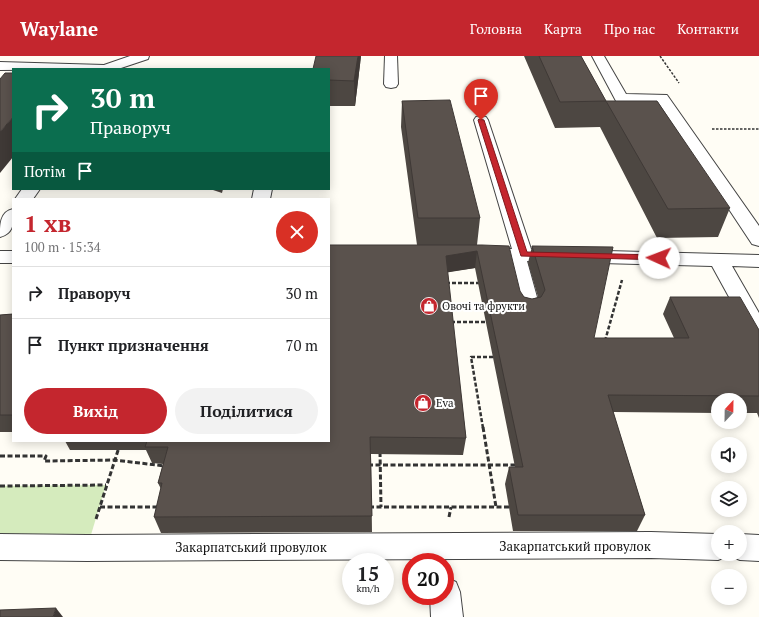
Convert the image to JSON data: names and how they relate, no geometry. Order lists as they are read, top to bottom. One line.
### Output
{"streets":{"street":["Закарпатський провулок"]},"places":{"shop":["Овочі та фрукти","Eva"]},"north":"top","page":{"header":"Waylane","nav":["Головна","Карта","Про нас","Контакти"],"turn":["30 m","Праворуч"],"then":"Потім","heading":["1 хв","100 m · 15:34"],"list":[{"name":"Праворуч","value":"30 m"},{"name":"Пункт призначення","value":"70 m"}],"buttons":["Вихід","Поділитися"],"map_buttons":["+","−"],"speed":"15 km/h","limit":"20"}}
